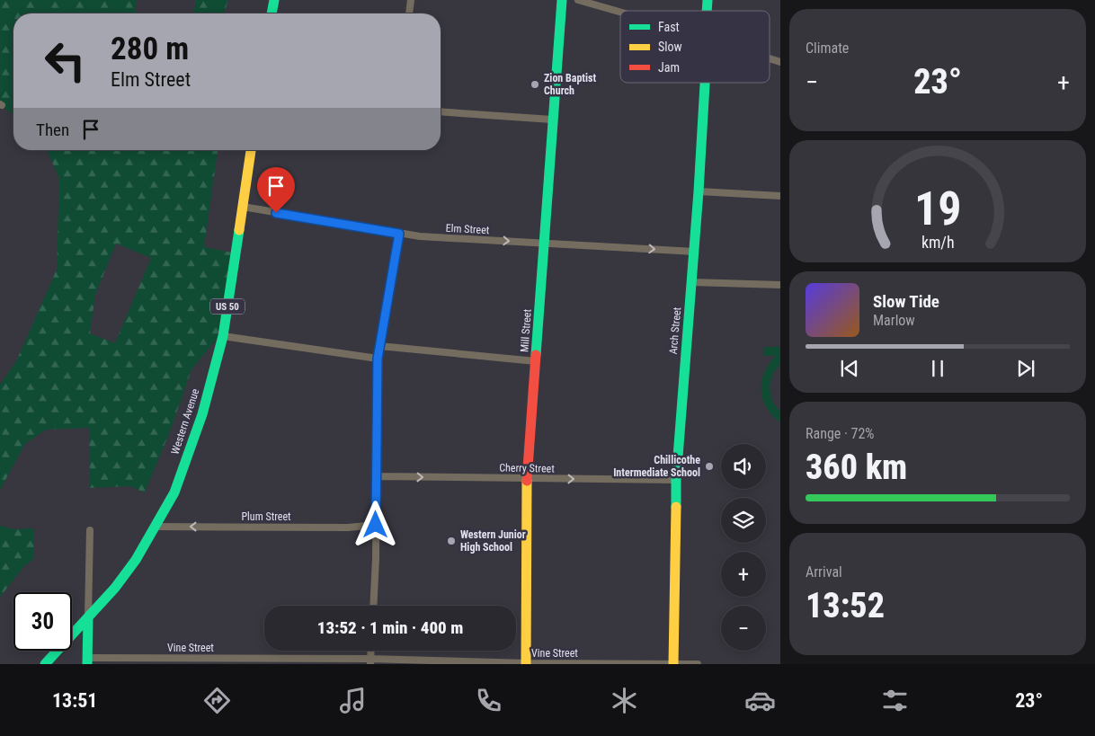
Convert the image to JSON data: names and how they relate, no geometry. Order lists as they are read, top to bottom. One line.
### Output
{"streets":{"street":["Elm Street","US 50","Mill Street","Arch Street","Western Avenue","Cherry Street","Plum Street","Vine Street"]},"crossings":[["Elm Street","Mill Street"],["Elm Street","Arch Street"],["Elm Street","Western Avenue"],["Mill Street","Cherry Street"],["Mill Street","Vine Street"],["Arch Street","Cherry Street"],["Arch Street","Vine Street"],["Western Avenue","Plum Street"]],"one_way":["Elm Street","Cherry Street","Plum Street"],"places":["Zion Baptist Church","Chillicothe Intermediate School","Western Junior High School"],"legend":["Fast","Slow","Jam"],"page":{"tile":["Climate",["Range · 72%","360 km"],["Arrival","13:52"]],"turn":["280 m","Elm Street"],"heat":["−","23°","+"],"then":"Then","song":["Slow Tide","Marlow"],"map_buttons":["+","−"],"limit":"30","trip":"13:52 · 1 min · 400 m","tabs":["13:51","23°"],"gauge":["19","km/h"]}}
